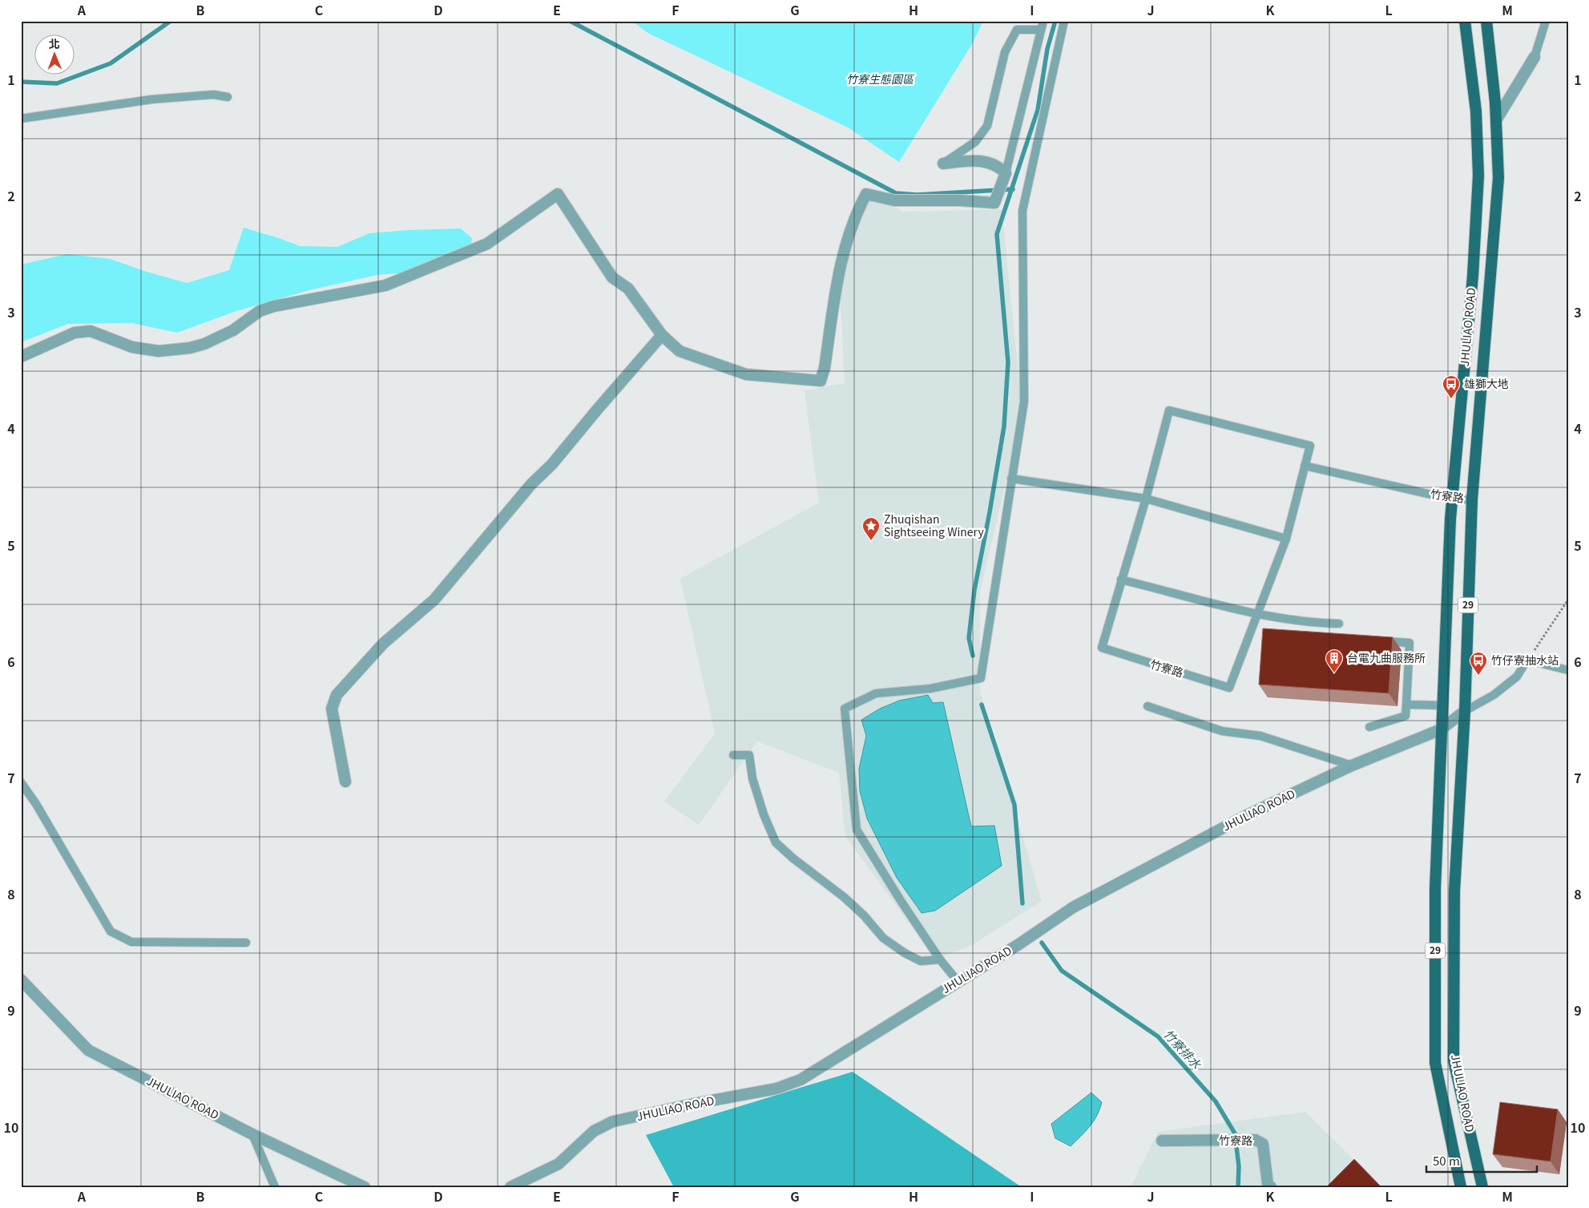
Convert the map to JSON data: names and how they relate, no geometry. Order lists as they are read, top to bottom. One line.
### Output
{"streets":{"main road":["JHULIAO ROAD","29"],"street":["竹寮路"]},"crossings":[["JHULIAO ROAD","竹寮路"]],"water":["竹寮排水"],"parks":["竹寮生態園區"],"places":{"bus stop":["雄獅大地","竹仔寮抽水站"],"place":["Zhuqishan Sightseeing Winery"],"building":["台電九曲服務所"]},"scale_bar":"50 m","north":"top","grid":{"columns":["A","B","C","D","E","F","G","H","I","J","K","L","M"],"rows":["1","2","3","4","5","6","7","8","9","10"]}}
